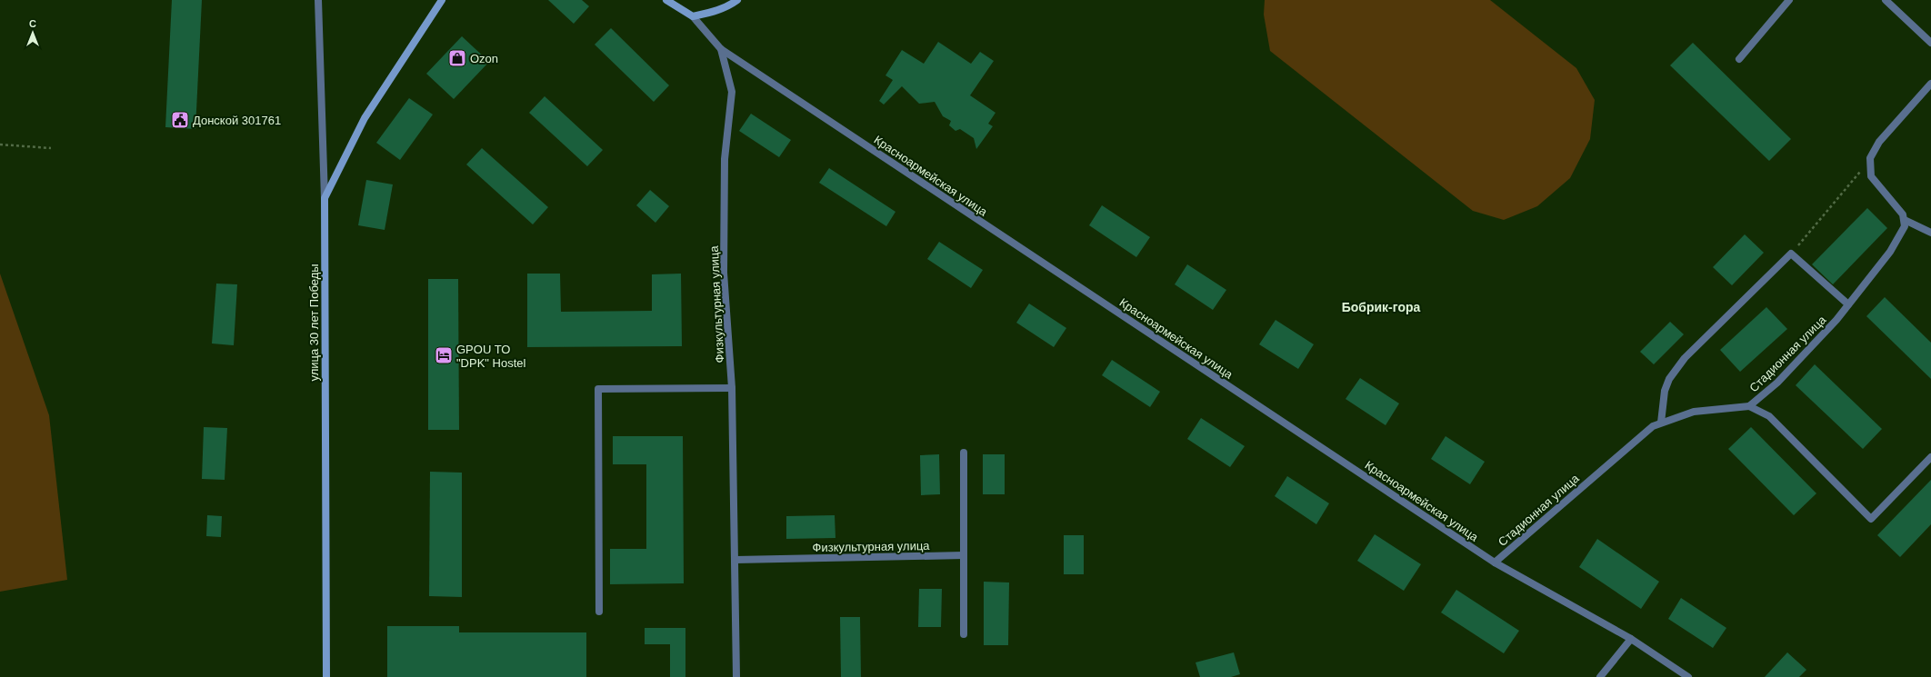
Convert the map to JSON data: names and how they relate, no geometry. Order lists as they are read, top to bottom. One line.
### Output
{"streets":{"main road":["Красноармейская улица","улица 30 лет Победы"],"street":["Физкультурная улица","Стадионная улица"]},"crossings":[["Красноармейская улица","Физкультурная улица"],["Красноармейская улица","Стадионная улица"]],"districts":["Бобрик-гора"],"places":{"shop":["Ozon"],"public building":["Донской 301761"],"hotel":["GPOU TO \"DPK\" Hostel"]},"north":"top"}
